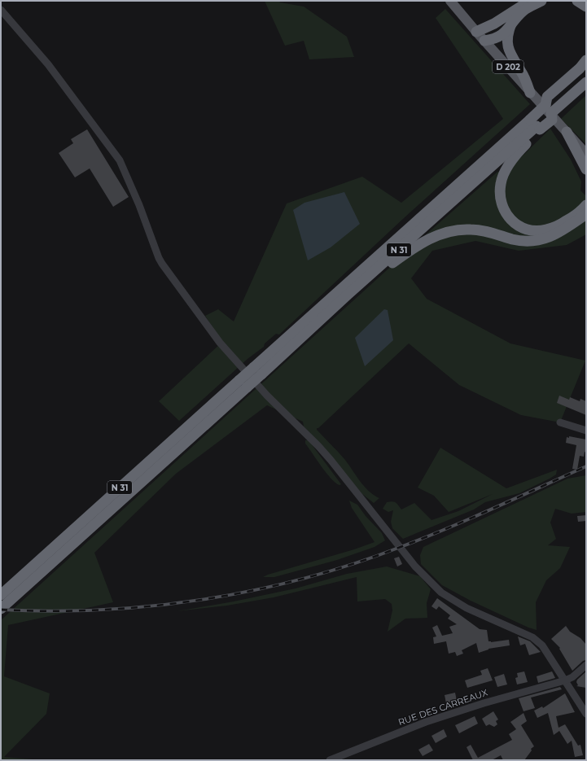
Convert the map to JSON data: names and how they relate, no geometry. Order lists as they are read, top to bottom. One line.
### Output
{"streets":{"highway":["N 31"],"main road":["D 202"],"street":["RUE DES CARREAUX"]}}
